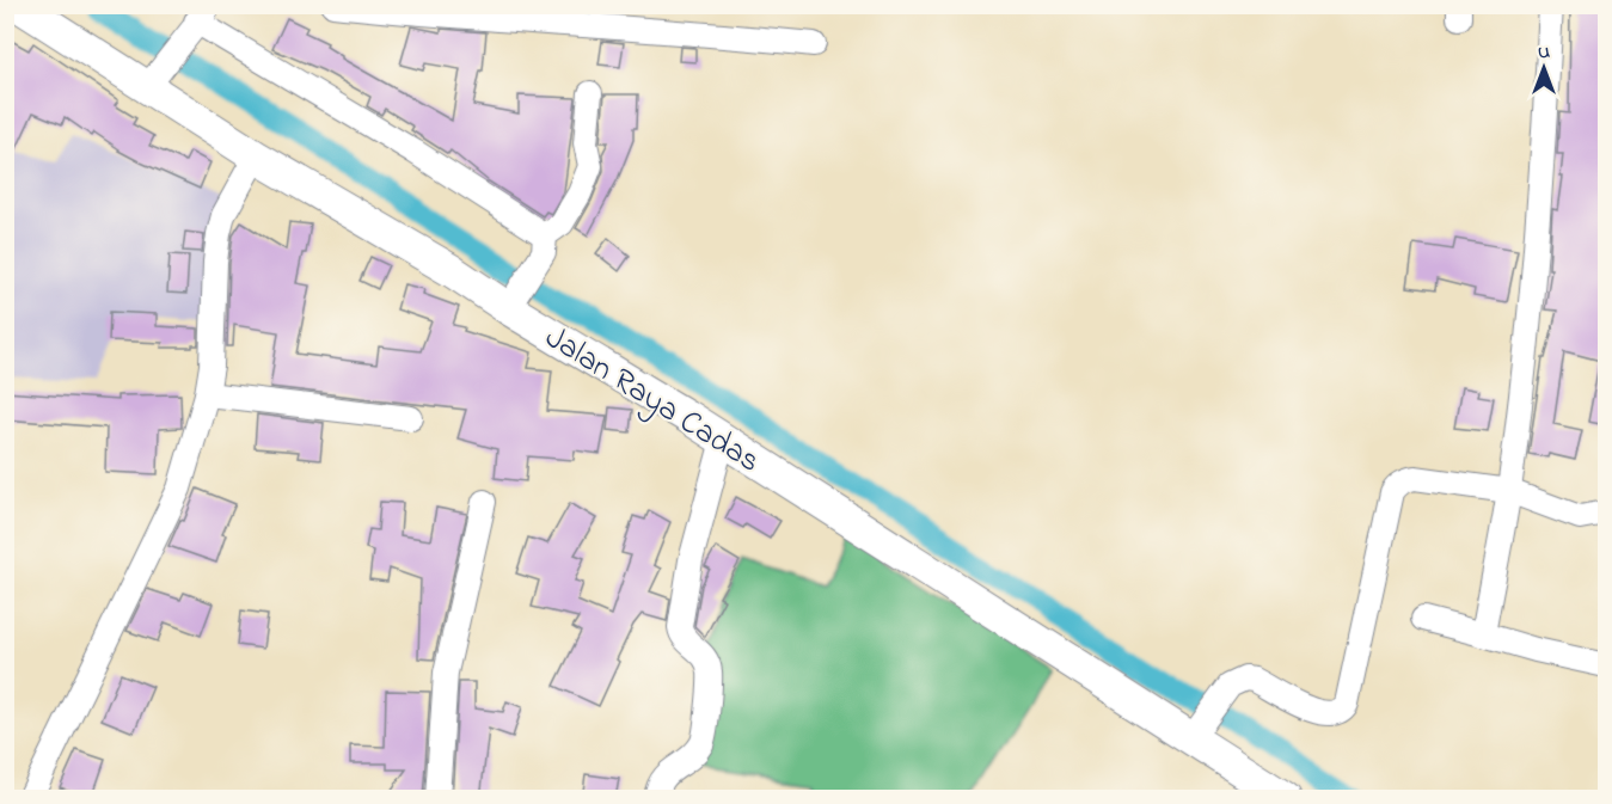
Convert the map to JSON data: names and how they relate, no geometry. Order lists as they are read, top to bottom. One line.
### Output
{"streets":{"street":["Jalan Raya Cadas"]},"north":"top"}
